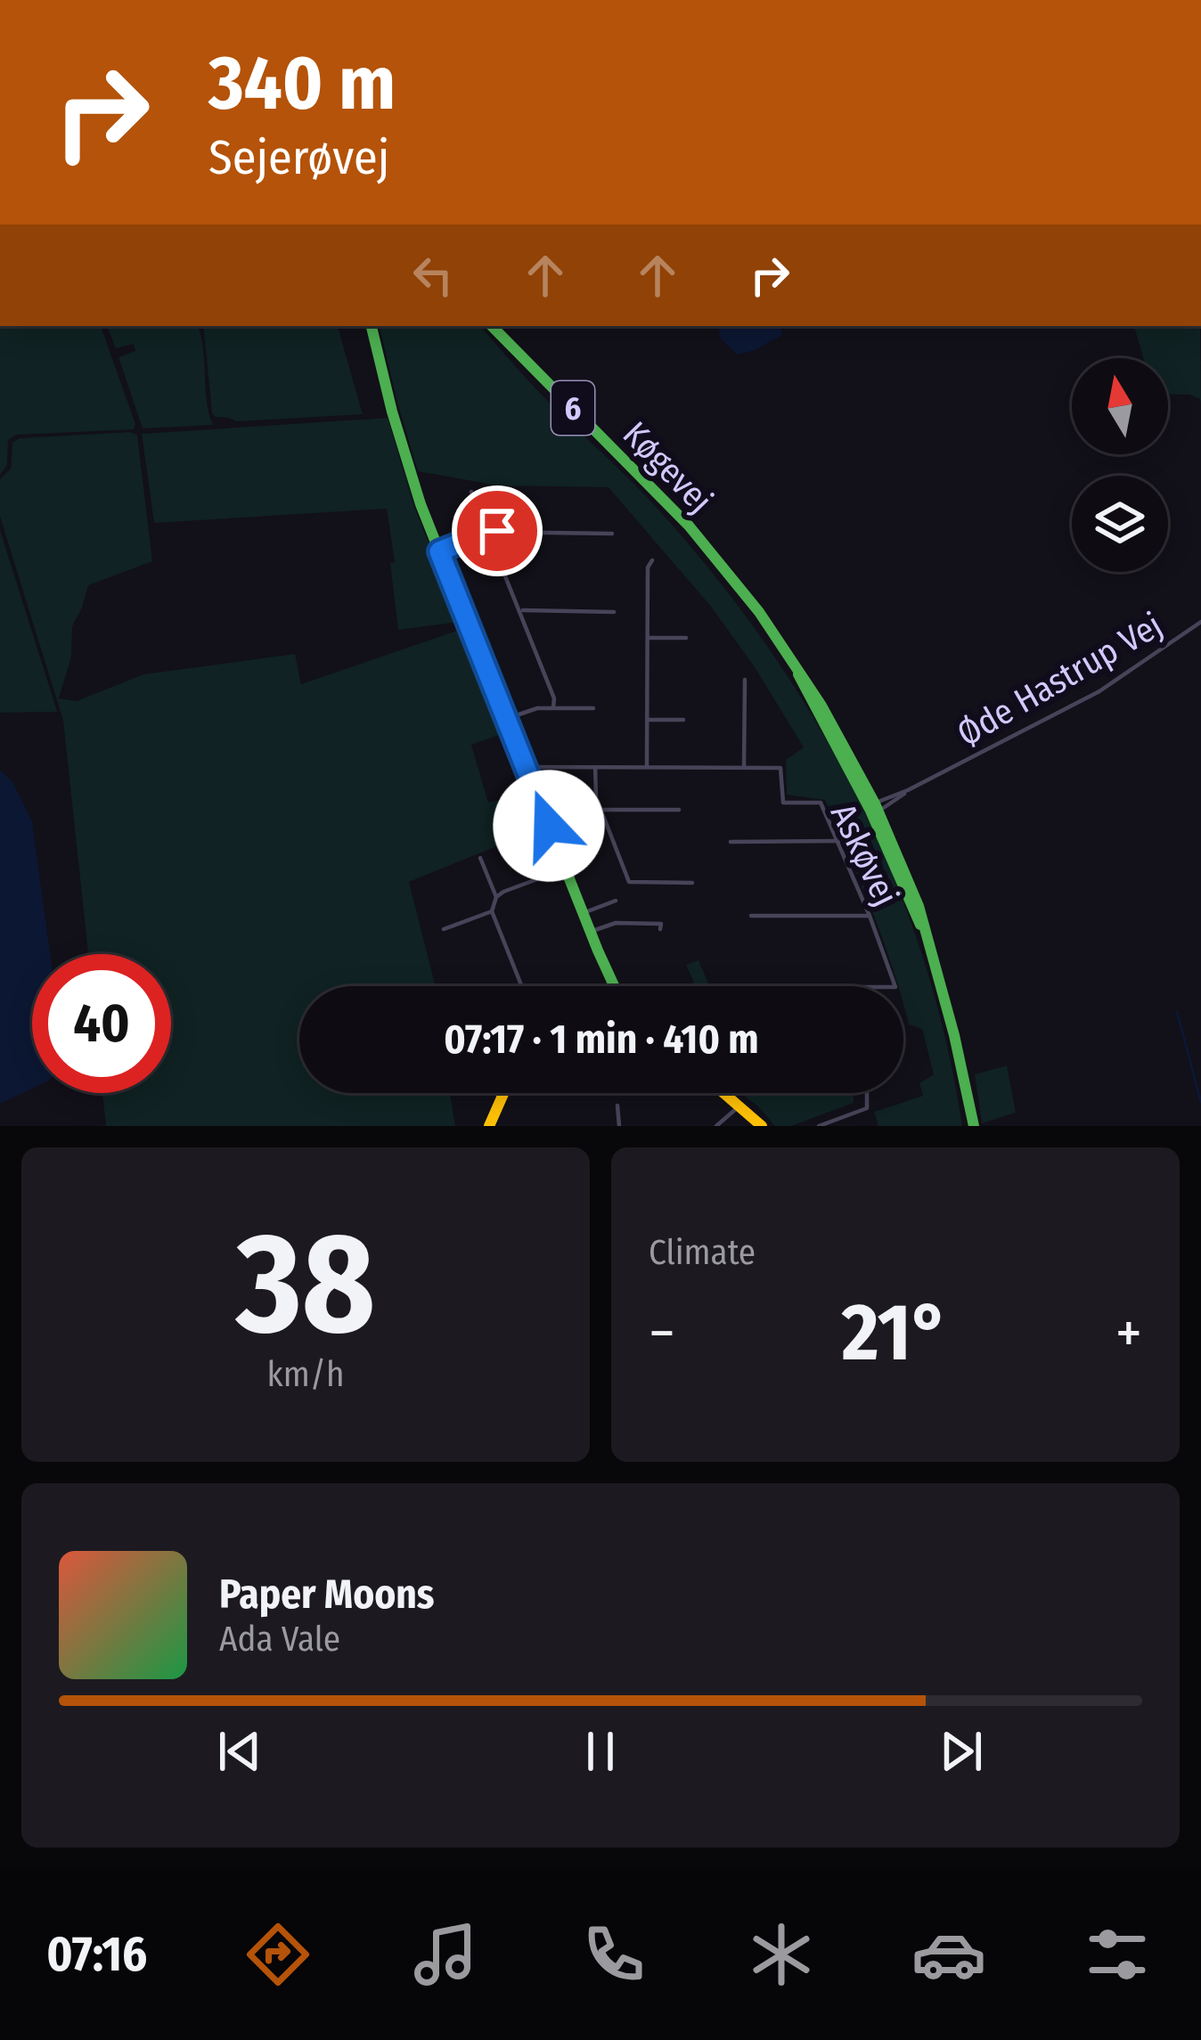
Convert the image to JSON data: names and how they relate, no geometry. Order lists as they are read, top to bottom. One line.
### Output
{"streets":{"main road":["6","Køgevej"],"street":["Øde Hastrup Vej","Askøvej"]},"crossings":[["Køgevej","Øde Hastrup Vej"]],"north":"top","page":{"turn":["340 m","Sejerøvej"],"limit":"40","trip":"07:17 · 1 min · 410 m","tile":[["38","km/h"],"Climate"],"heat":["−","21°","+"],"song":["Paper Moons","Ada Vale"],"tabs":"07:16"}}
